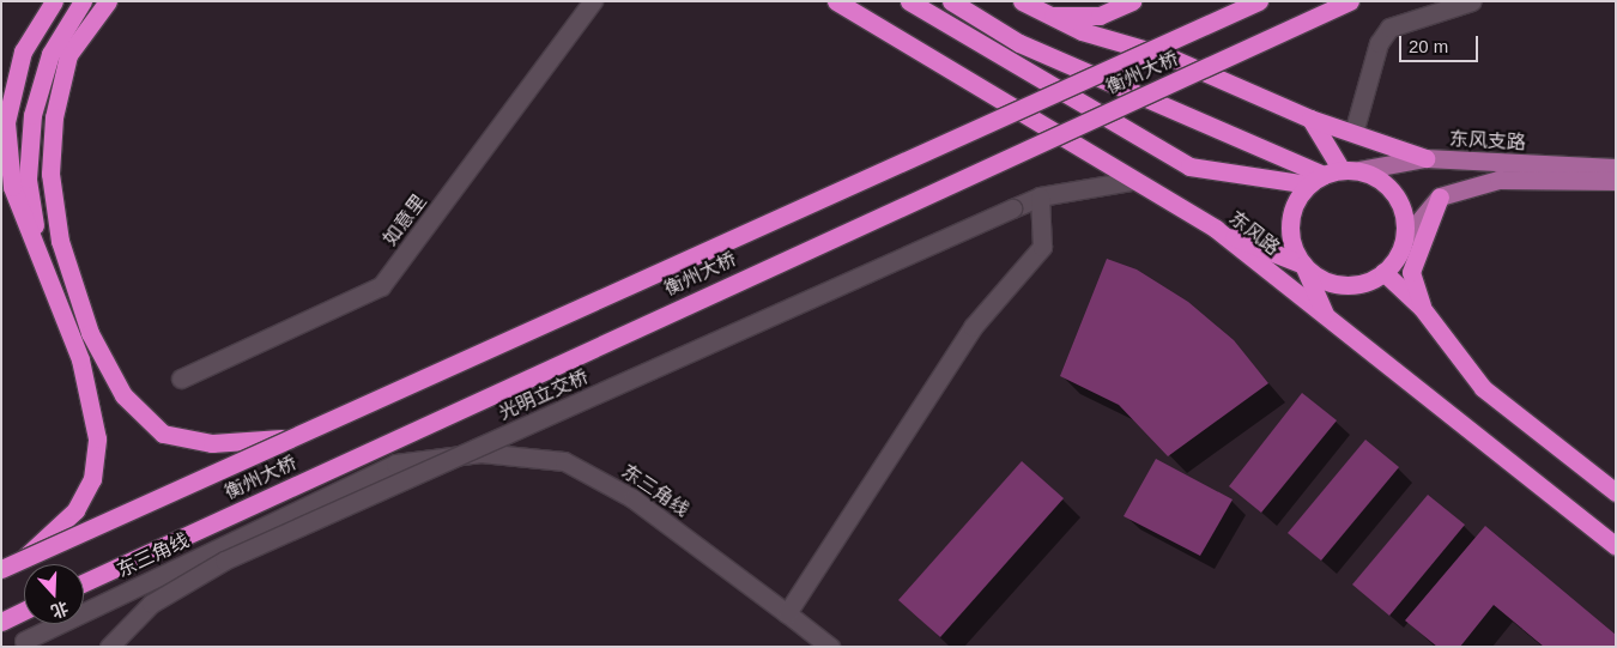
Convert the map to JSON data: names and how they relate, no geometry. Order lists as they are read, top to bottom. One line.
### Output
{"streets":{"highway":["衡州大桥","东风路"],"main road":["东风支路"],"street":["如意里","光明立交桥","东三角线"]},"crossings":[["东风路","光明立交桥"]],"scale_bar":"20 m","north":"bottom"}
